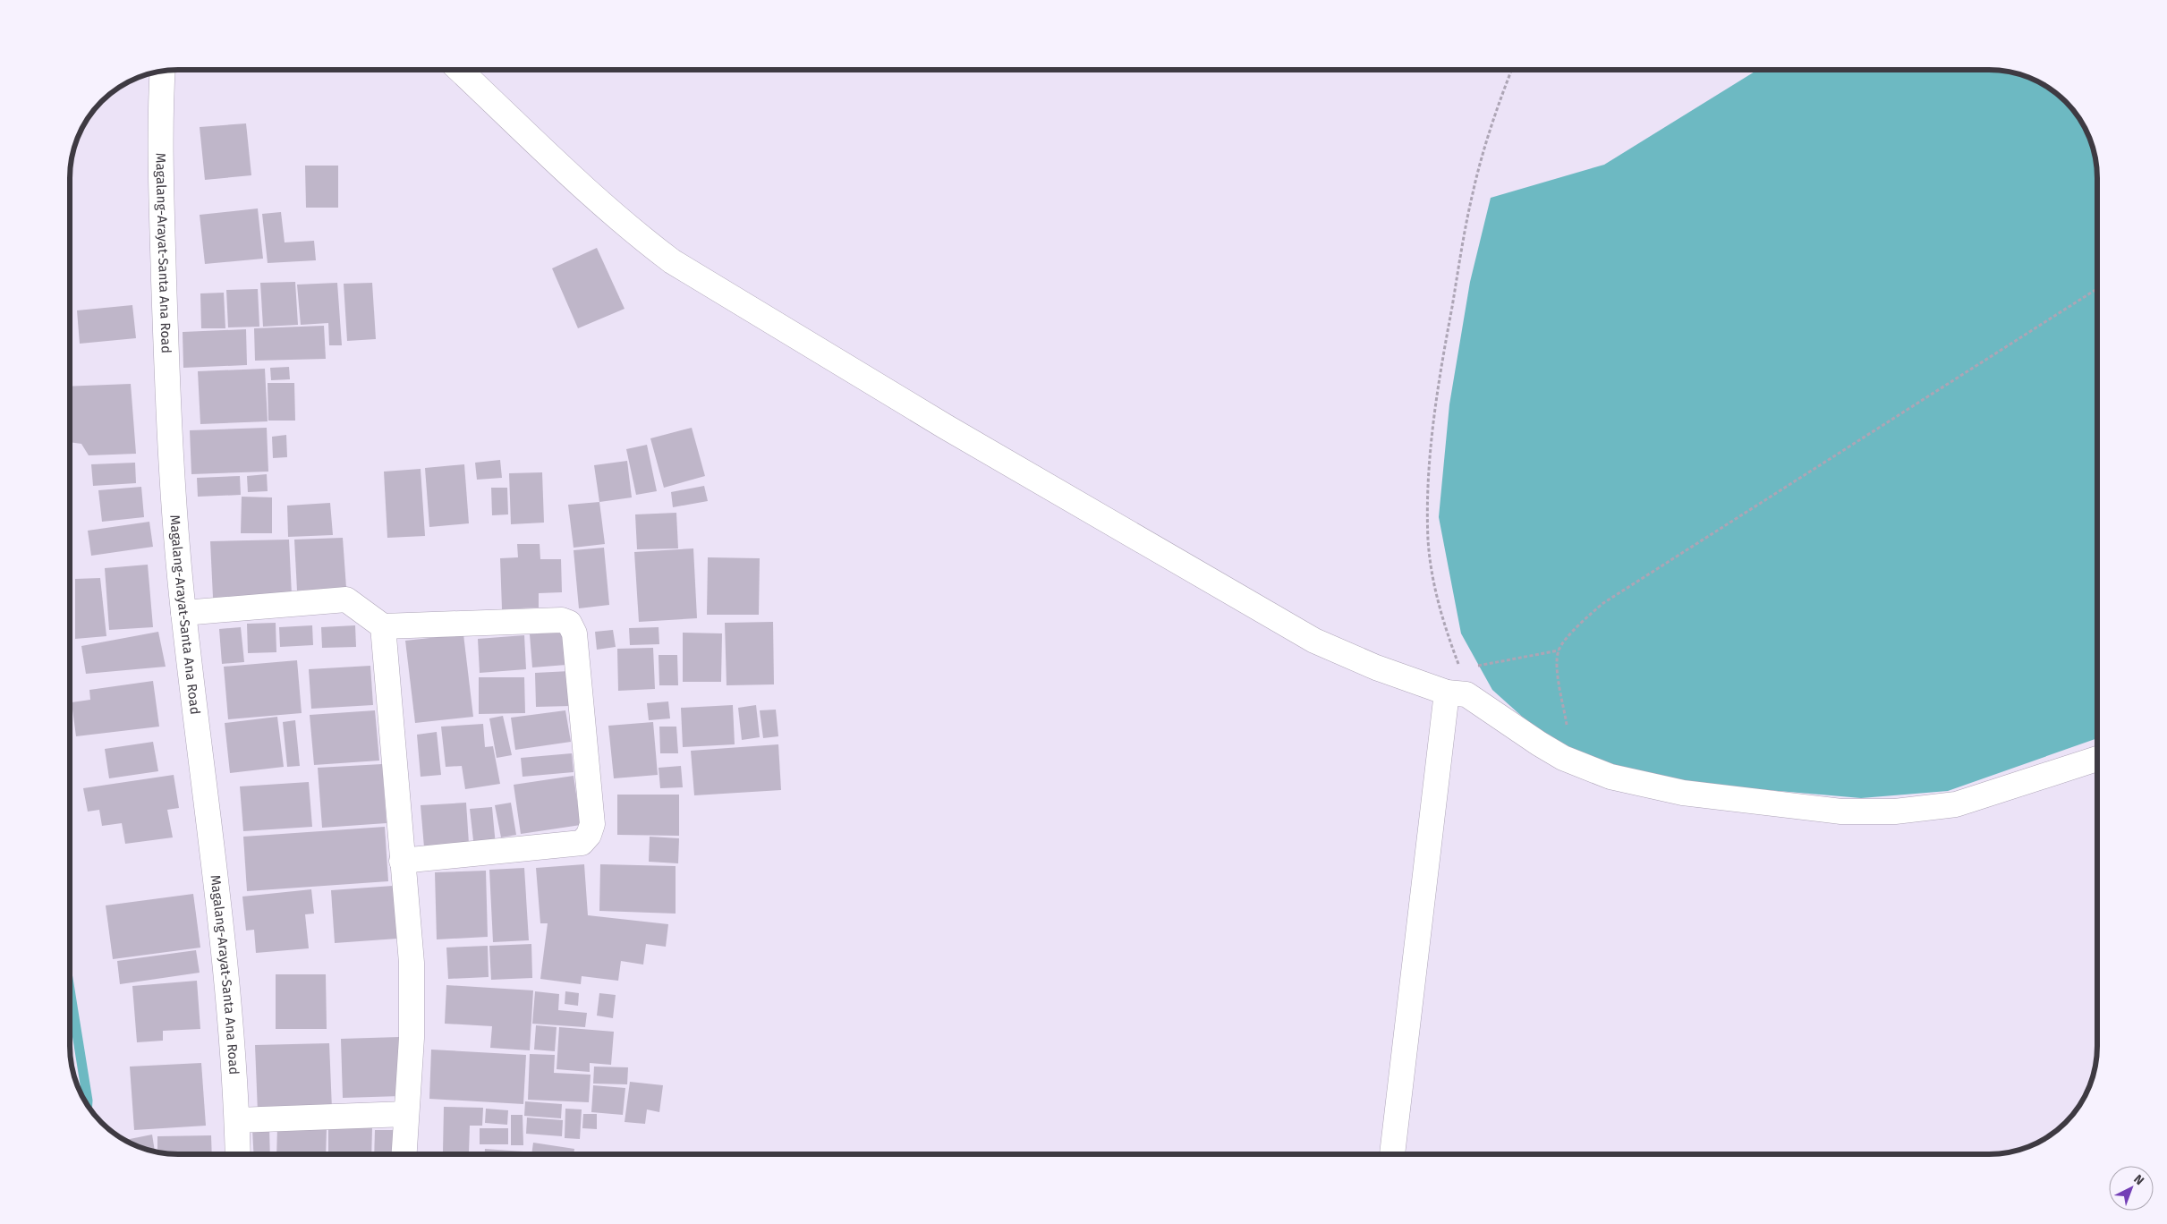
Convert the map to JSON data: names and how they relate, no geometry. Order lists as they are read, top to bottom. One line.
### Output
{"streets":{"street":["Magalang-Arayat-Santa Ana Road"]},"north":"top right"}
